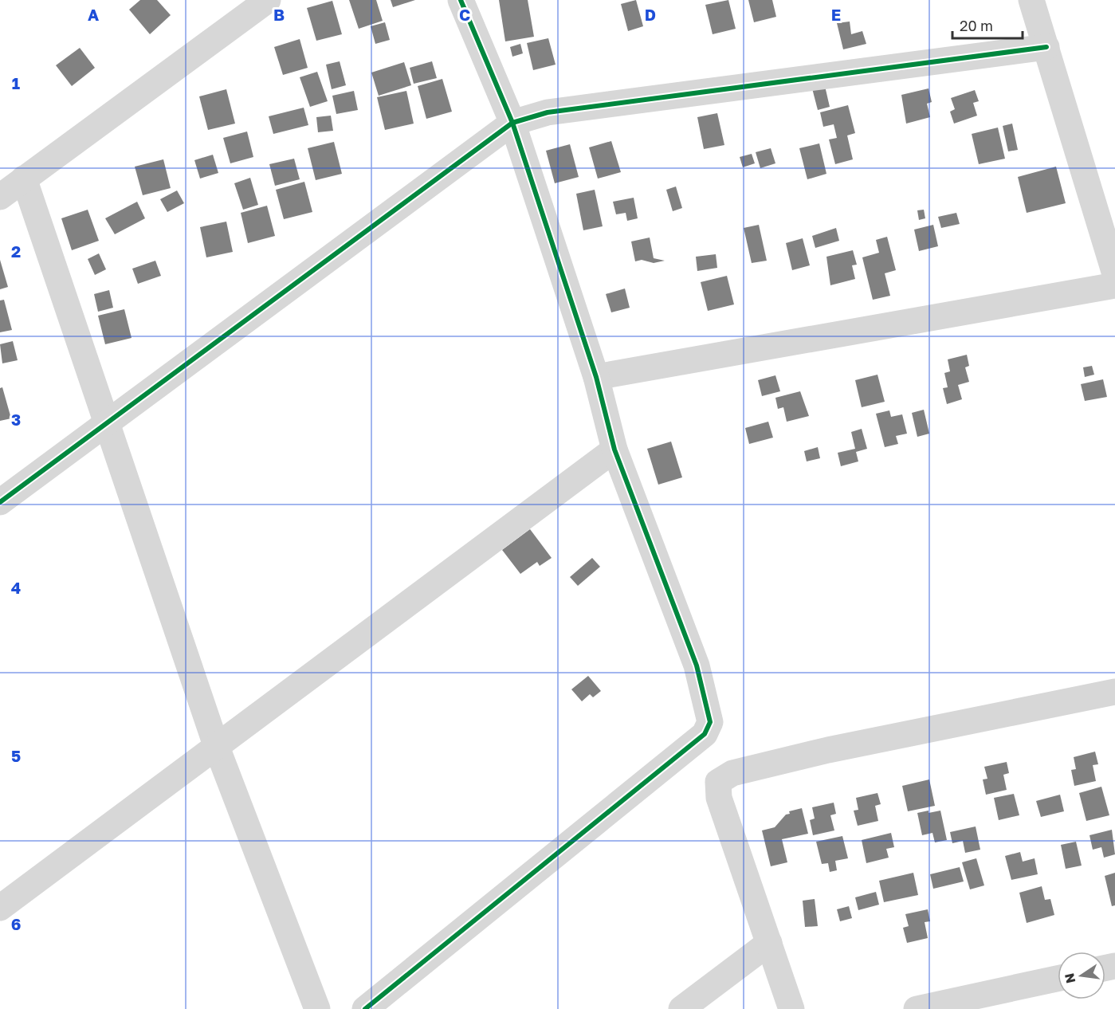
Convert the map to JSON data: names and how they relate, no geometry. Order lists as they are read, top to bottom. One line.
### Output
{"scale_bar":"20 m","north":"left","grid":{"columns":["A","B","C","D","E"],"rows":["1","2","3","4","5","6"]}}
